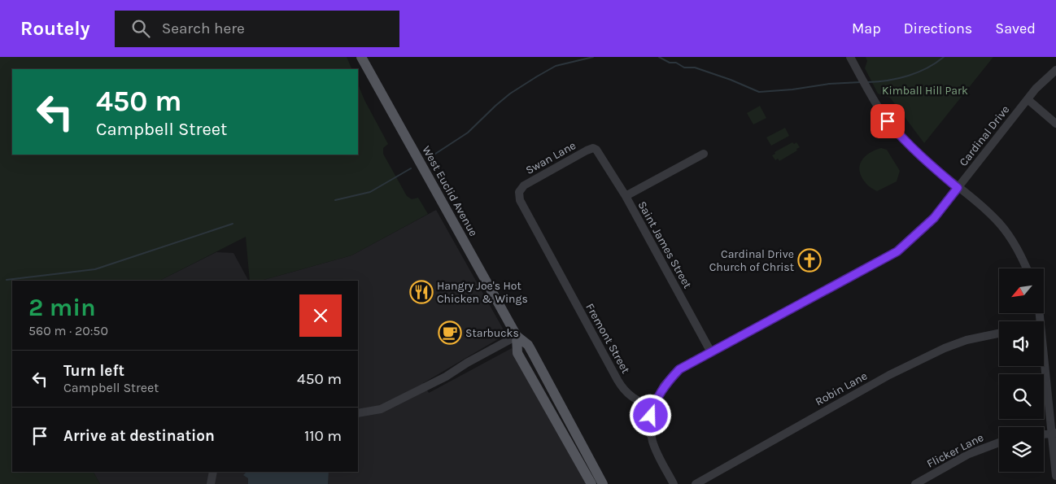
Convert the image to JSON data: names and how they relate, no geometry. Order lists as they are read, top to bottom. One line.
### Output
{"streets":{"main road":["West Euclid Avenue"],"street":["Cardinal Drive","Swan Lane","Saint James Street","Fremont Street","Robin Lane","Flicker Lane"]},"crossings":[["Cardinal Drive","Saint James Street"],["Cardinal Drive","Fremont Street"],["Swan Lane","Saint James Street"],["Swan Lane","Fremont Street"]],"parks":["Kimball Hill Park"],"places":{"church":["Cardinal Drive Church of Christ"],"restaurant":["Hangry Joe's Hot Chicken & Wings"],"cafe":["Starbucks"]},"north":"bottom left","page":{"header":"Routely","search":"Search here","nav":["Map","Directions","Saved"],"turn":["450 m","Campbell Street"],"heading":["2 min","560 m · 20:50"],"list":[{"name":"Turn left","note":"Campbell Street","value":"450 m"},{"name":"Arrive at destination","value":"110 m"}]}}
